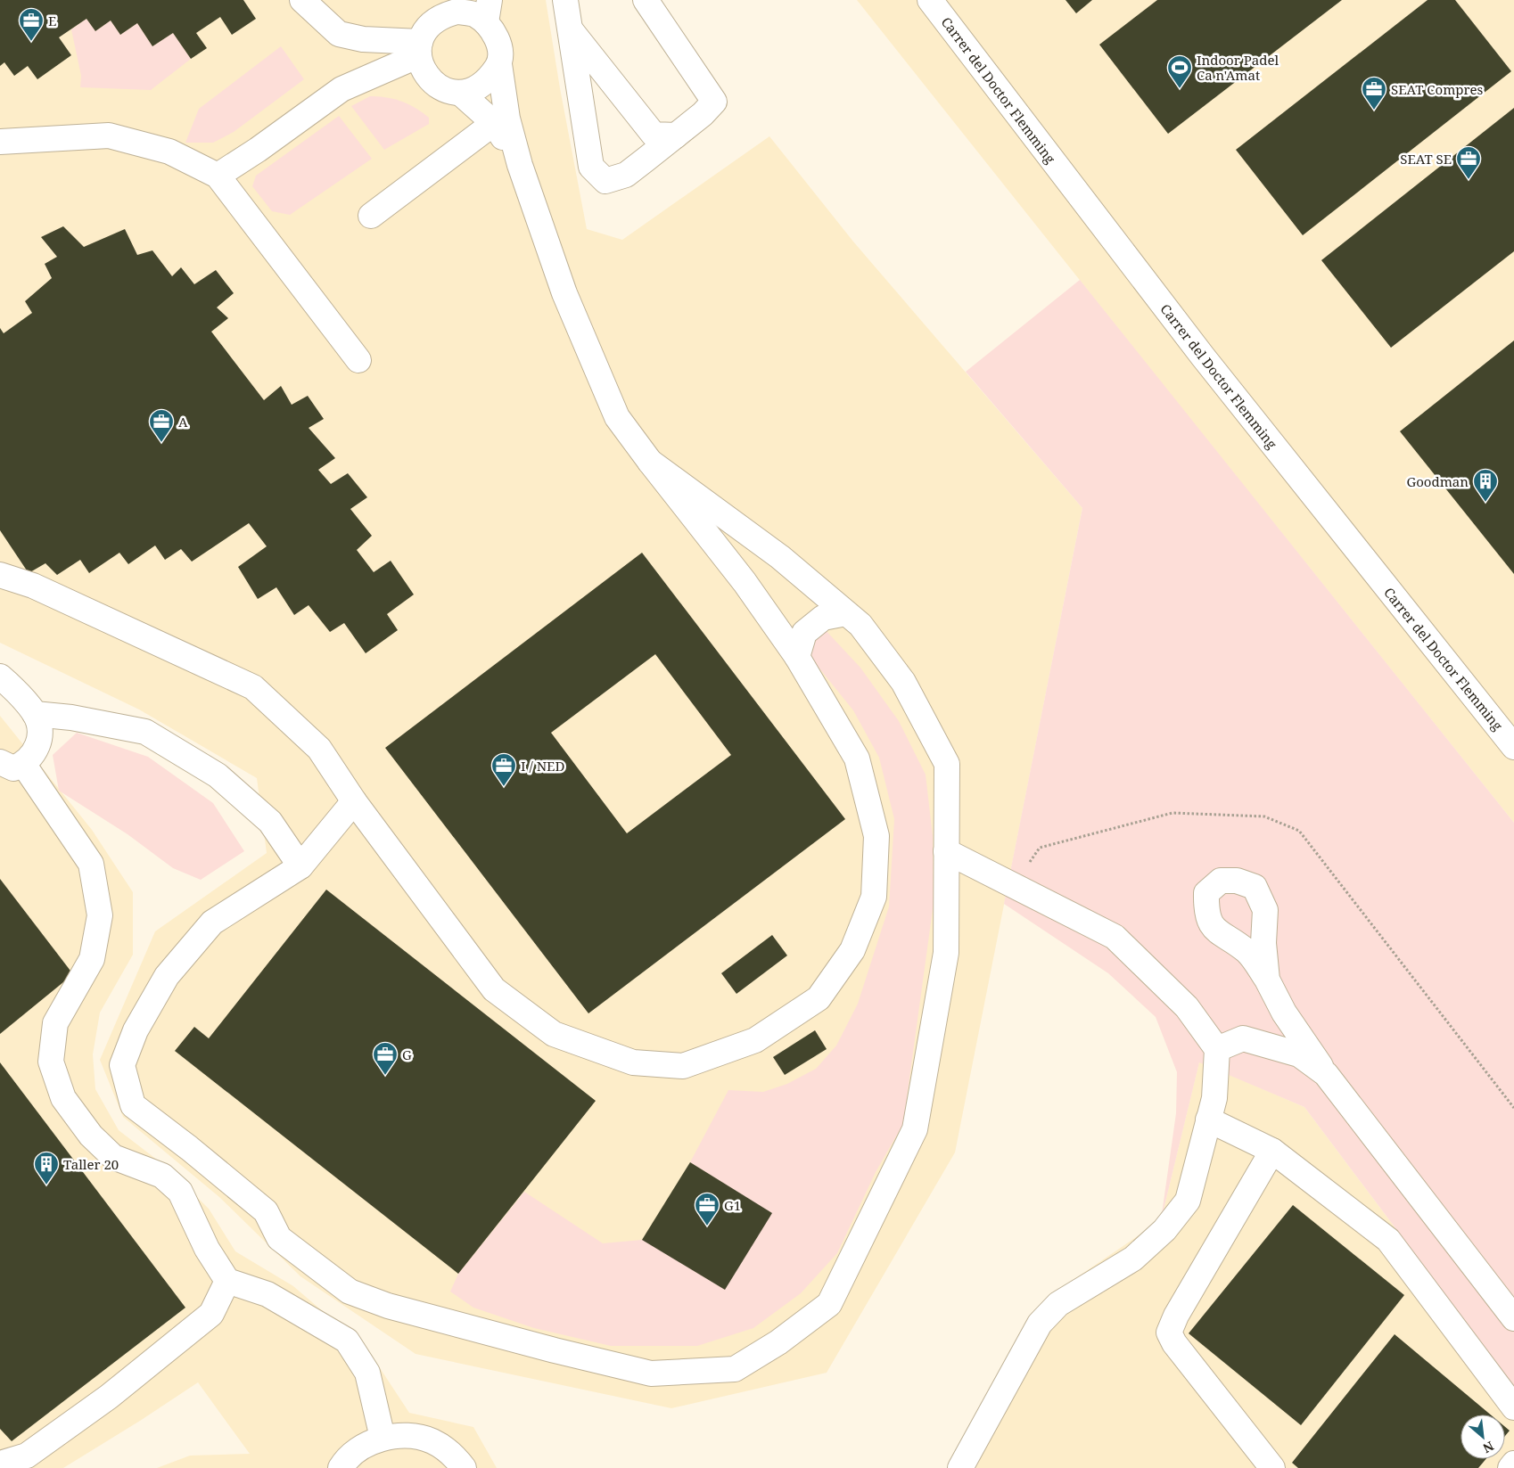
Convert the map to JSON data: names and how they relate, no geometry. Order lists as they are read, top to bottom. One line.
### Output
{"streets":{"street":["Carrer del Doctor Flemming"]},"places":{"office":["E","SEAT Compres","SEAT SE","A","I / NED","G","G1"],"sports":["Indoor Padel Ca n'Amat"],"building":["Goodman","Taller 20"]},"north":"bottom right"}
